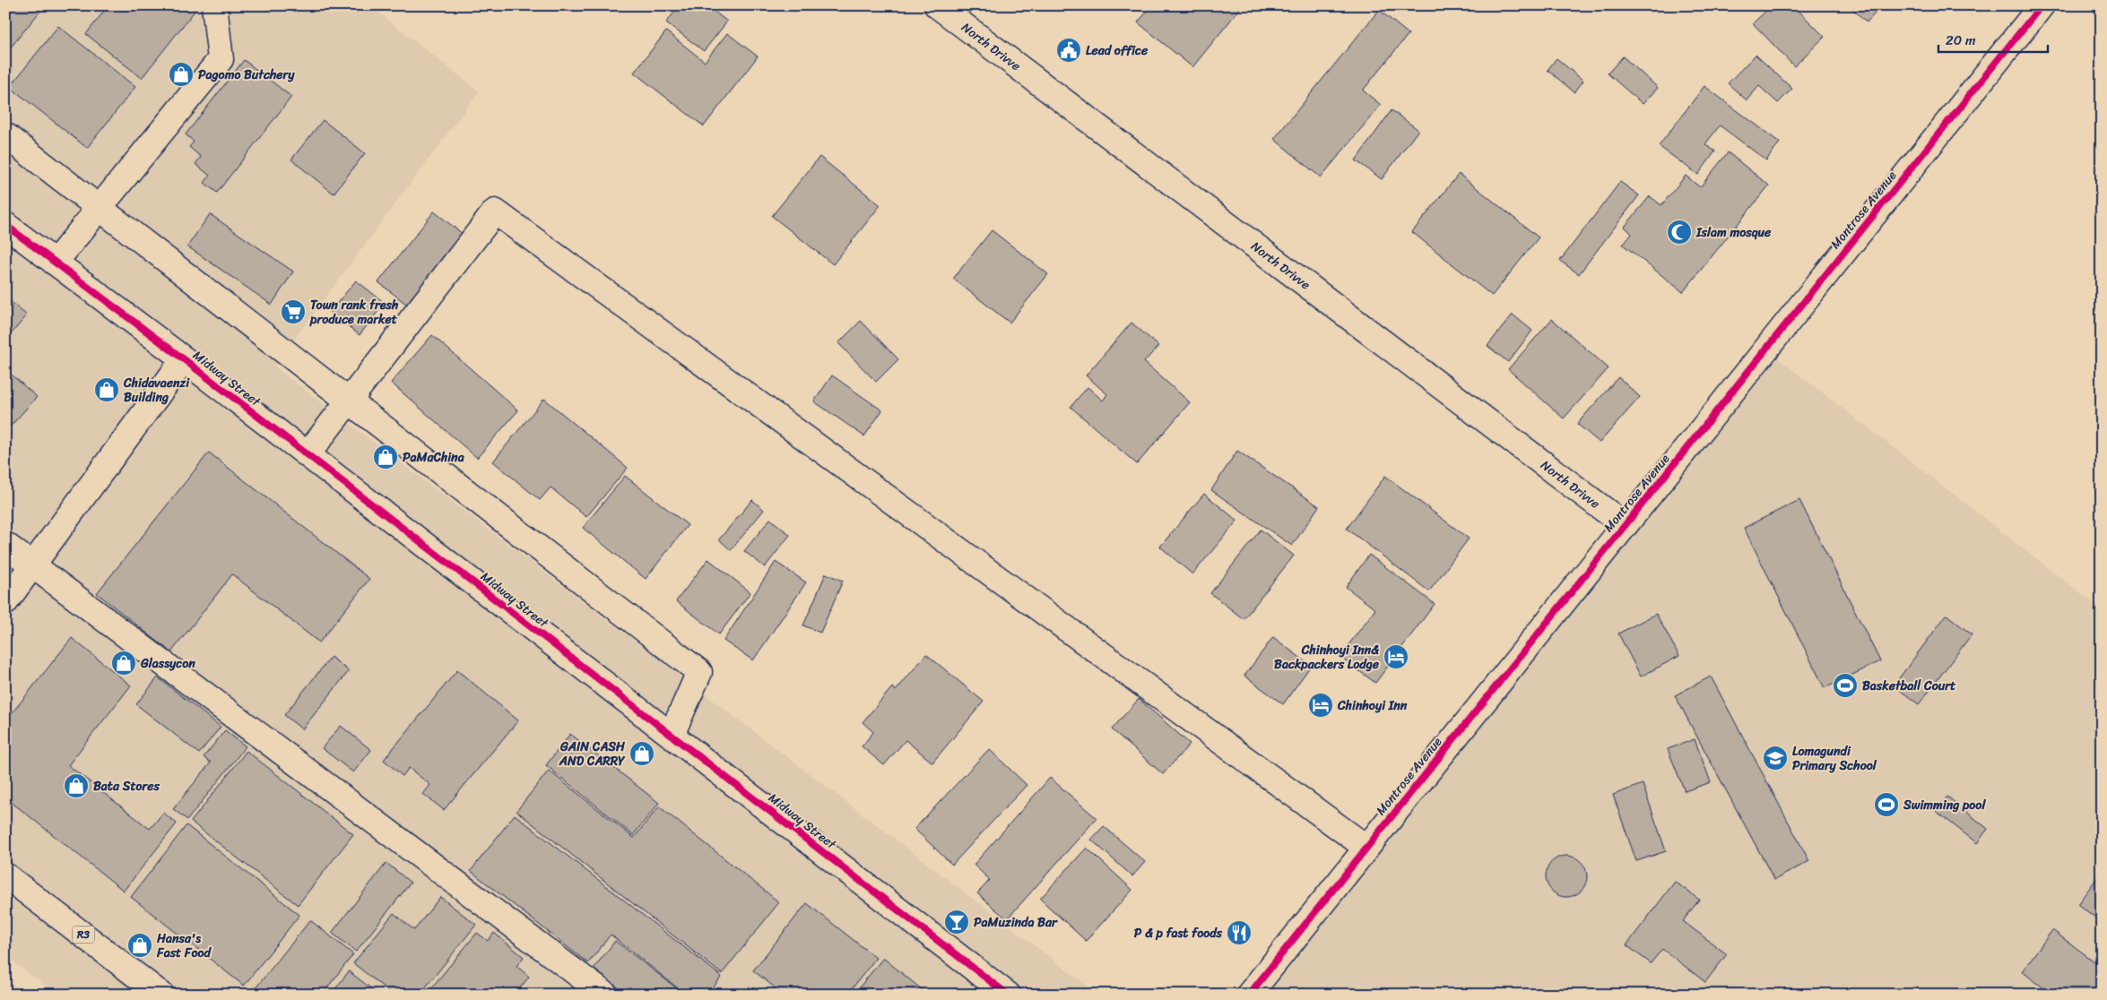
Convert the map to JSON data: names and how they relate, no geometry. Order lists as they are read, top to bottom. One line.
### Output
{"streets":{"main road":["North Drivve","Montrose Avenue","Midway Street","R3"]},"crossings":[["North Drivve","Montrose Avenue"]],"places":{"public building":["Lead office"],"shop":["Pagomo Butchery","Chidavaenzi Building","PaMaChina","Glassycon","GAIN CASH AND CARRY","Bata Stores","Hansa's Fast Food"],"mosque":["Islam mosque"],"supermarket":["Town rank fresh produce market"],"hotel":["Chinhoyi Inn& Backpackers Lodge","Chinhoyi Inn"],"sports":["Basketball Court","Swimming pool"],"school or university":["Lomagundi Primary School"],"bar":["PaMuzinda Bar"],"restaurant":["P & p fast foods"]},"scale_bar":"20 m"}
